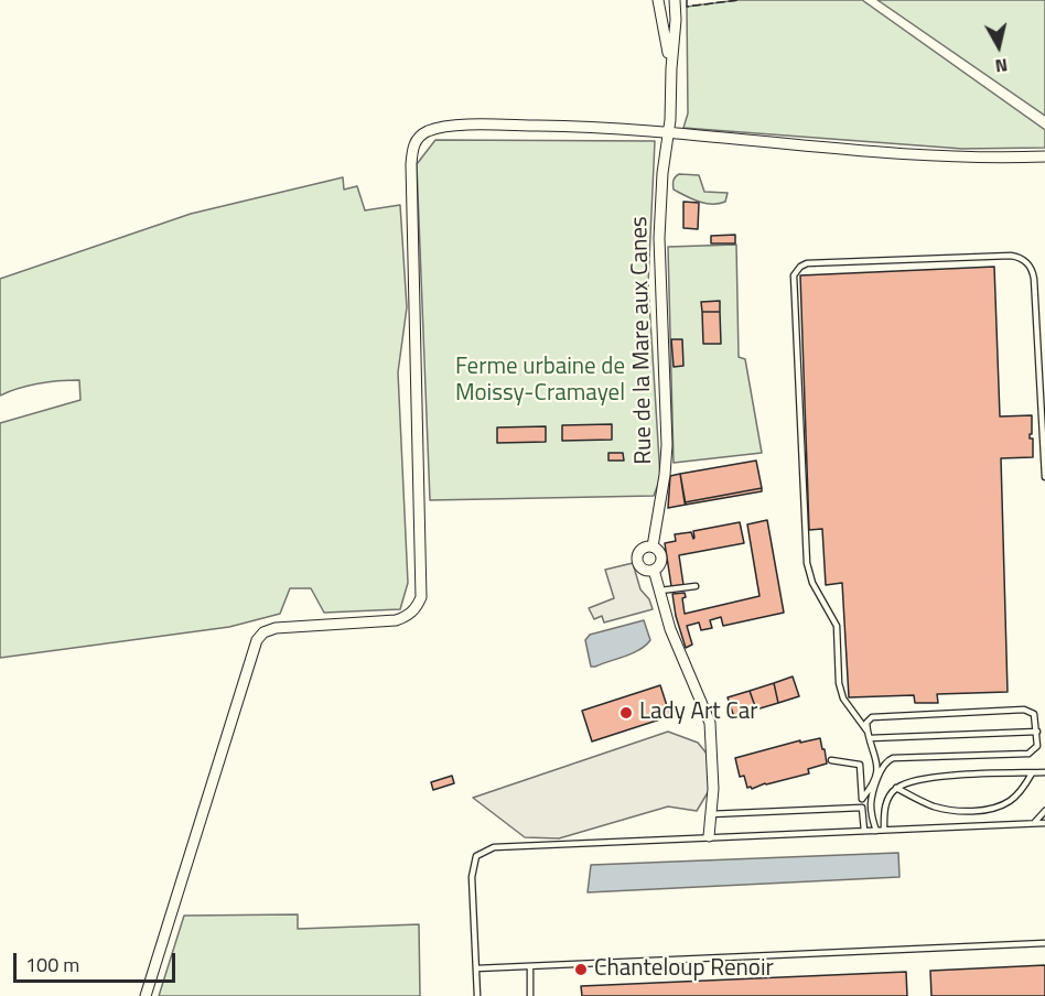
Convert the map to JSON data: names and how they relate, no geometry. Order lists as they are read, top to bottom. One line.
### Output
{"streets":{"street":["Rue de la Mare aux Canes"]},"parks":["Ferme urbaine de Moissy-Cramayel"],"places":["Lady Art Car","Chanteloup Renoir"],"scale_bar":"100 m","north":"bottom"}
